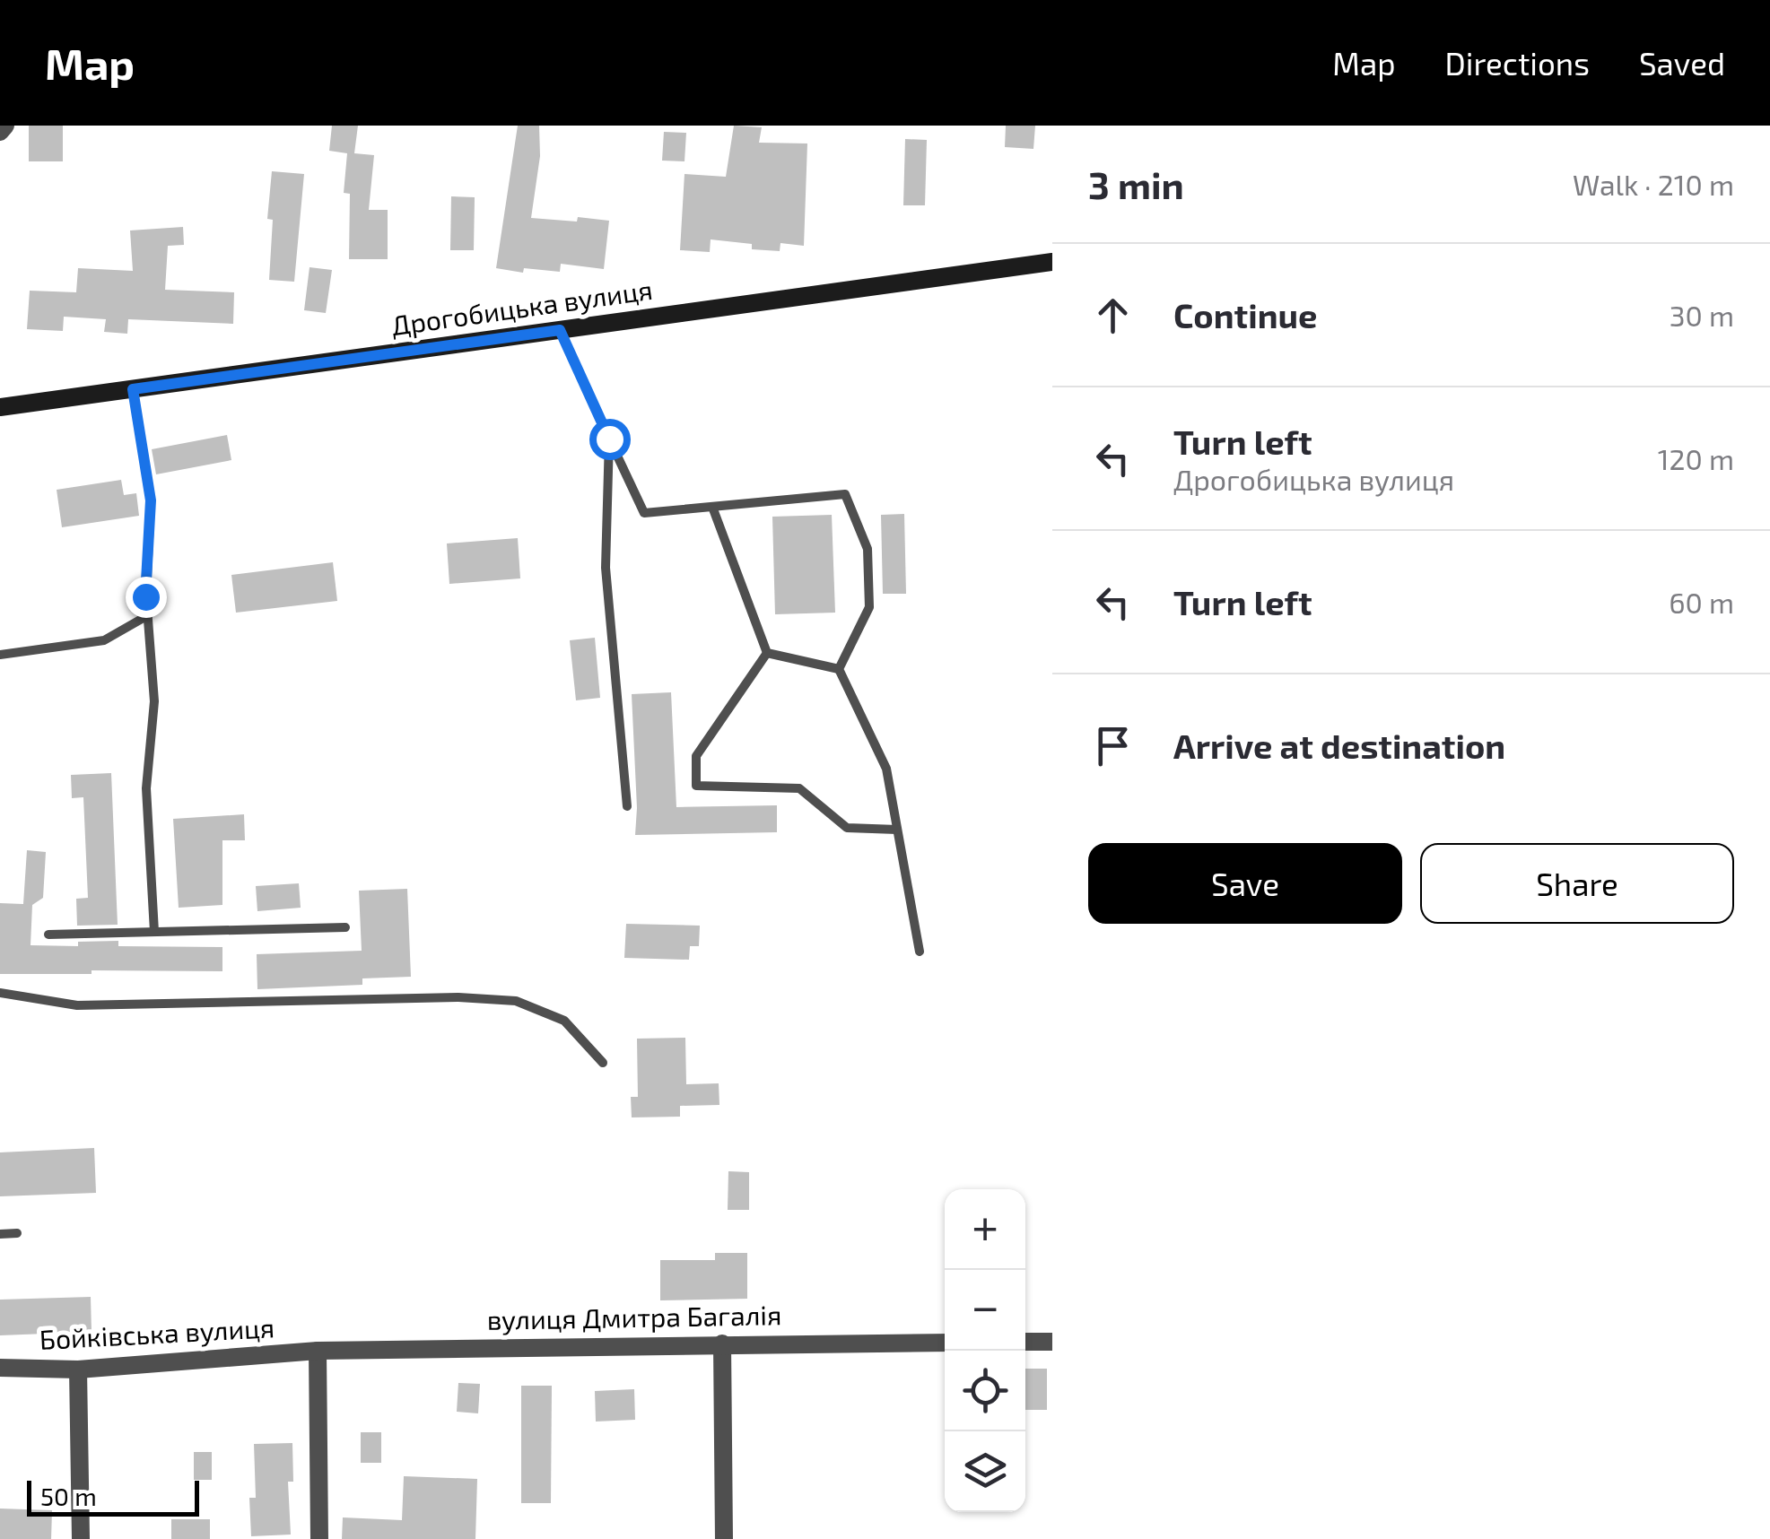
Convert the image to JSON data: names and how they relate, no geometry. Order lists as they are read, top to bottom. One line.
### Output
{"streets":{"main road":["Дрогобицька вулиця"],"street":["вулиця Дмитра Багалія","Бойківська вулиця"]},"crossings":[["вулиця Дмитра Багалія","Бойківська вулиця"]],"scale_bar":"50 m","page":{"header":"Map","nav":["Map","Directions","Saved"],"heading":["3 min","Walk · 210 m"],"list":[["Continue","30 m"],["Turn left","Дрогобицька вулиця","120 m"],["Turn left","60 m"],"Arrive at destination"],"buttons":["Save","Share"],"map_buttons":["+","−"],"scale":"50 m"}}
